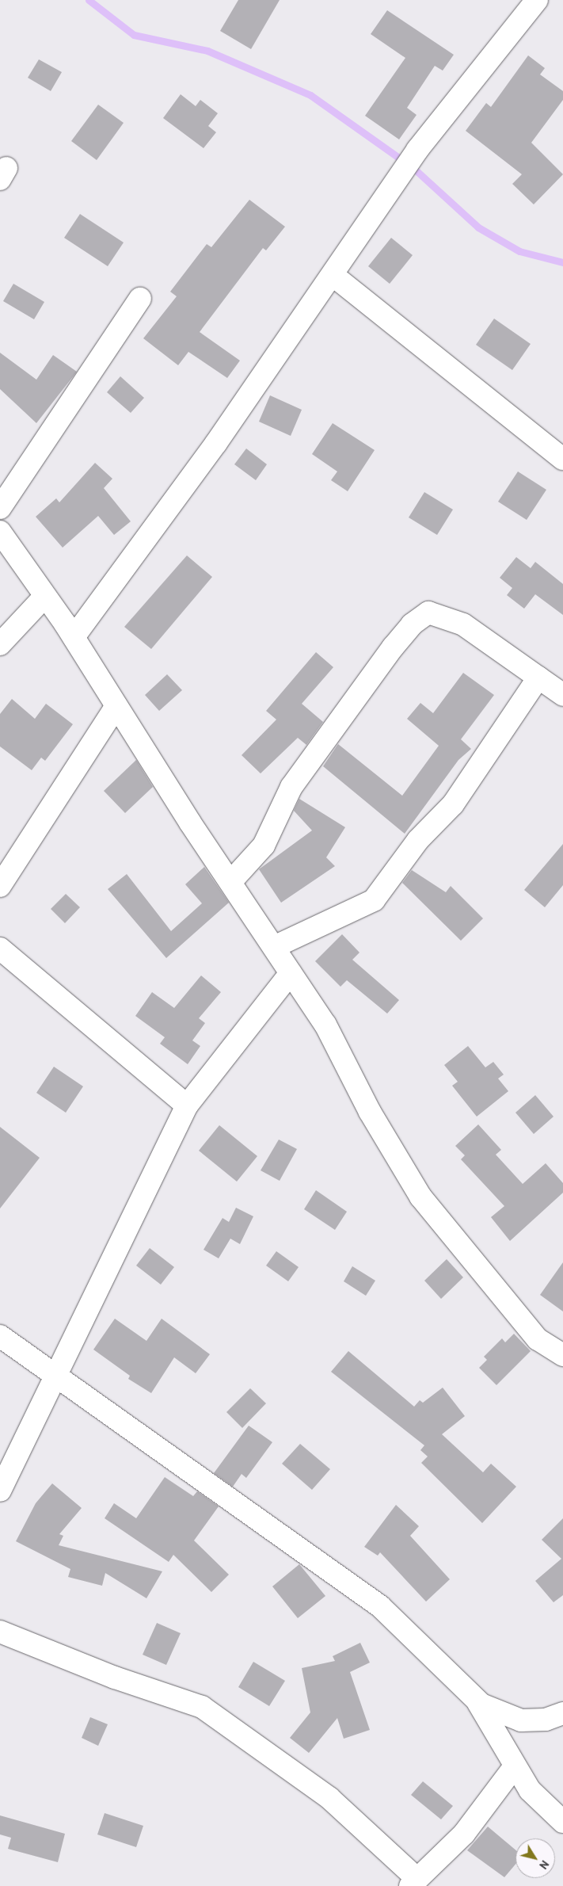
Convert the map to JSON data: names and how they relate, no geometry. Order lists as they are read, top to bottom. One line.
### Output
{"north":"bottom right"}
